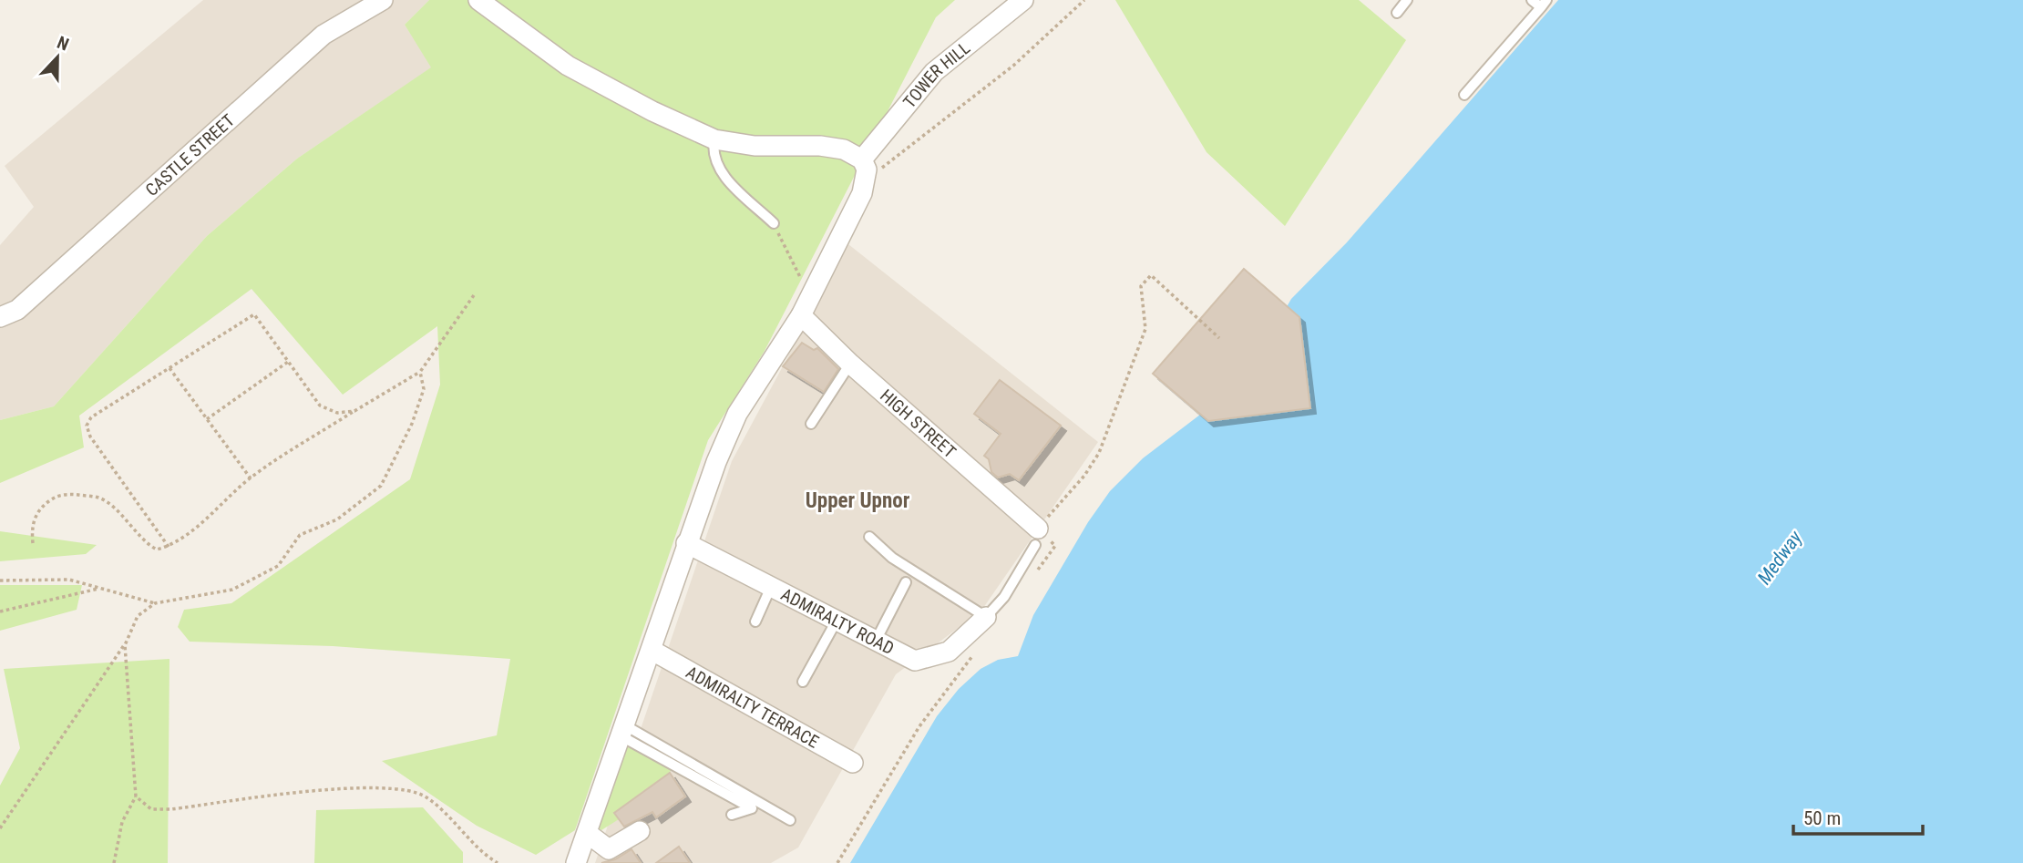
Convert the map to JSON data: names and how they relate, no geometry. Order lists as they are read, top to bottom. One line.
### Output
{"streets":{"street":["TOWER HILL","CASTLE STREET","HIGH STREET","ADMIRALTY ROAD","ADMIRALTY TERRACE"]},"districts":["Upper Upnor"],"water":["Medway"],"scale_bar":"50 m","north":"top"}
